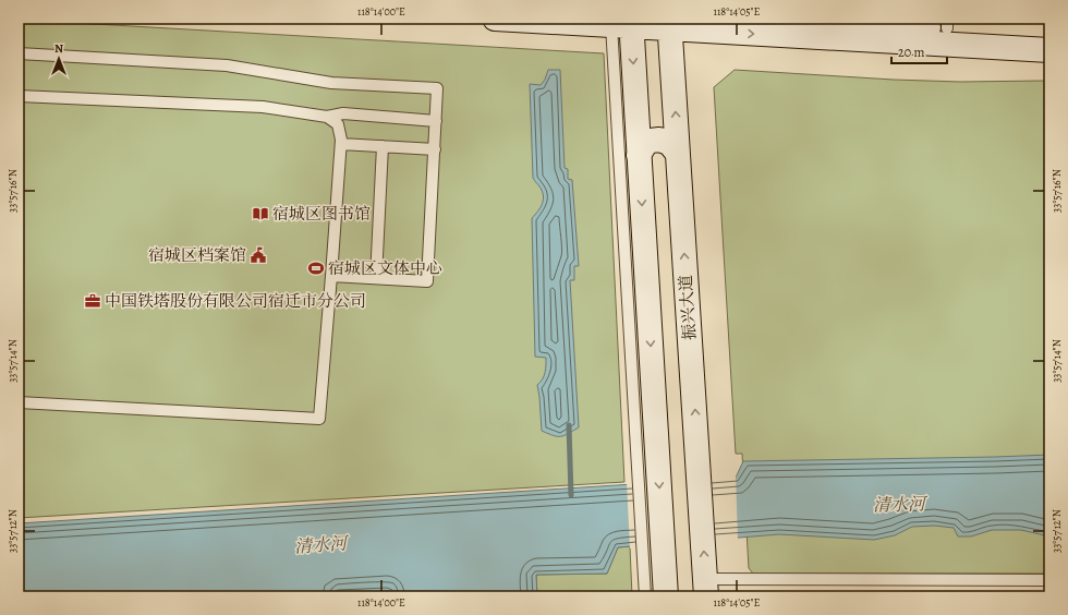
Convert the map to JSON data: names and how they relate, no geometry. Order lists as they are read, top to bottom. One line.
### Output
{"streets":{"main road":["振兴大道"]},"water":["清水河"],"places":{"library":["宿城区图书馆"],"public building":["宿城区档案馆"],"sports":["宿城区文体中心"],"office":["中国铁塔股份有限公司宿迁市分公司"]},"scale_bar":"20 m","north":"top","coordinates":["118°14'00\"E","118°14'05\"E","33°57'16\"N","33°57'14\"N","33°57'12\"N"]}
